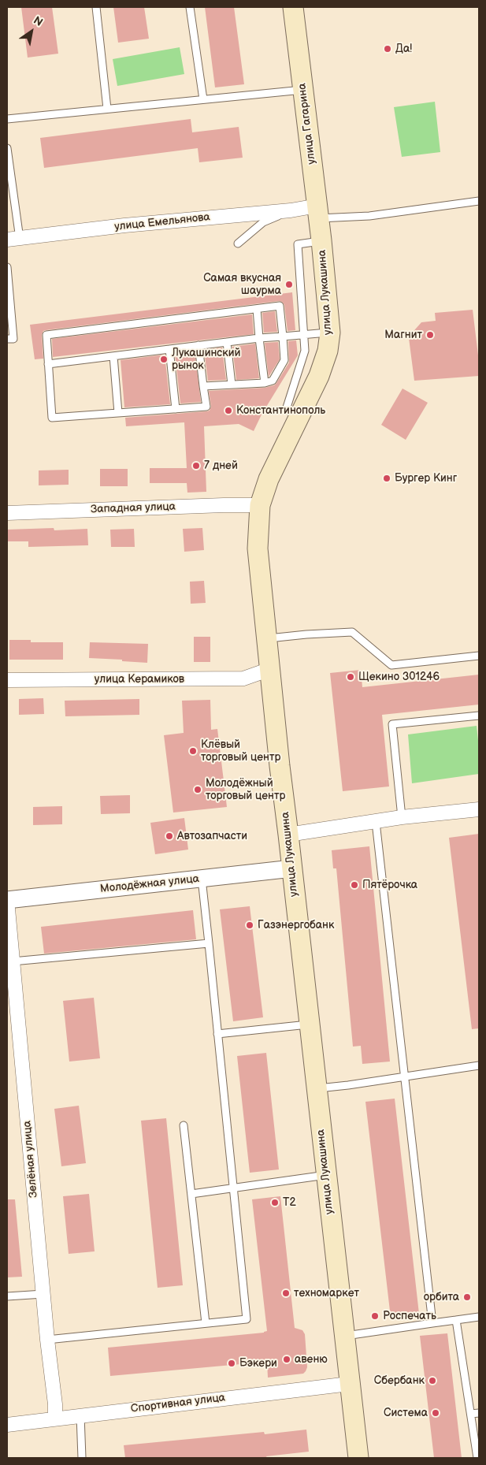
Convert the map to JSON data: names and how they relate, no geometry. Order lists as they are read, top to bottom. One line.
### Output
{"streets":{"main road":["улица Гагарина","улица Лукашина"],"street":["улица Емельянова","Западная улица","улица Керамиков","Молодёжная улица","Зелёная улица","Спортивная улица"]},"crossings":[["улица Гагарина","улица Емельянова"],["улица Гагарина","улица Лукашина"],["улица Лукашина","Западная улица"],["улица Лукашина","улица Керамиков"],["улица Лукашина","Молодёжная улица"],["улица Лукашина","Спортивная улица"],["Молодёжная улица","Зелёная улица"],["Зелёная улица","Спортивная улица"]],"places":["Да!","Самая вкусная шаурма","Магнит","Лукашинский рынок","Константинополь","7 дней","Бургер Кинг","Щекино 301246","Клёвый торговый центр","Молодёжный торговый центр","Автозапчасти","Пятёрочка","Газэнергобанк","T2","техномаркет","орбита","Роспечать","авеню","Бэкери","Сбербанк","Система"],"north":"top right"}
